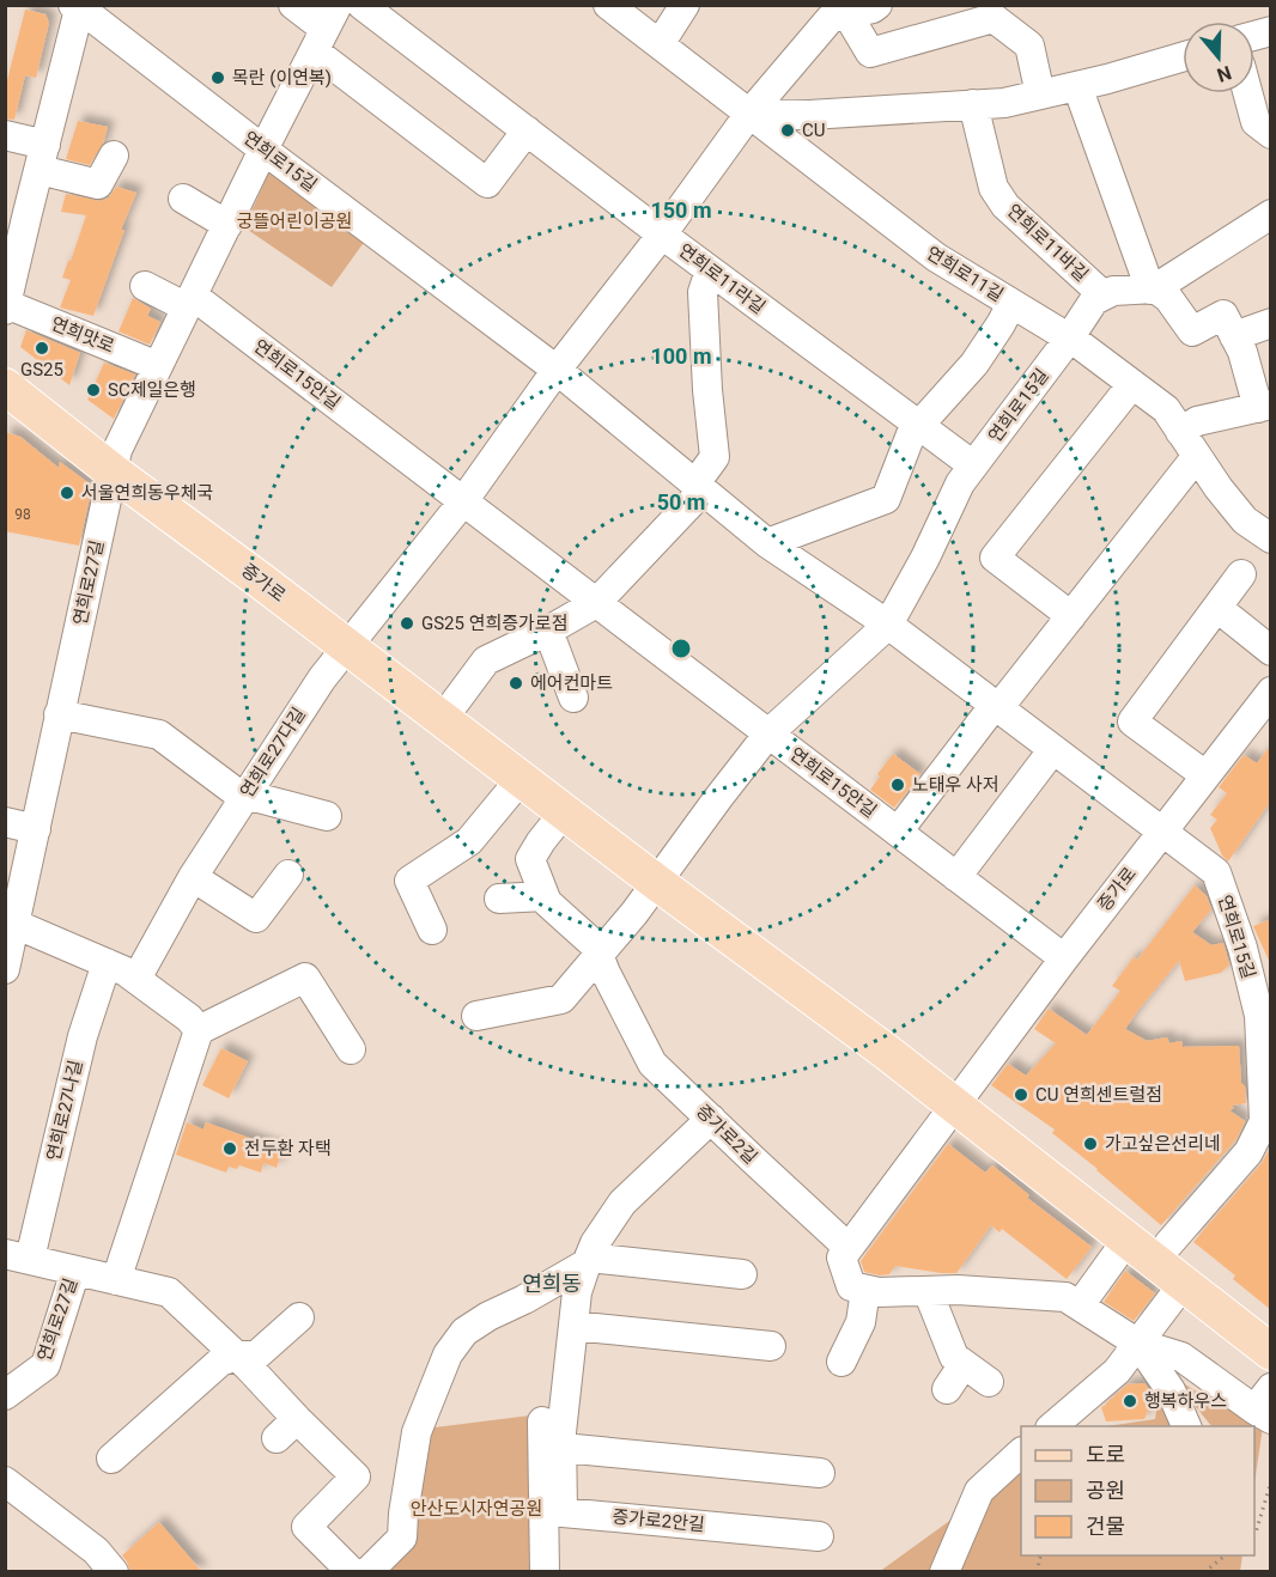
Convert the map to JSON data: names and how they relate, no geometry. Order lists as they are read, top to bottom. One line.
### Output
{"streets":{"main road":["증가로"],"street":["연희로15길","연희로11바길","연희로11길","연희로11라길","연희맛로","연희로15안길","연희로27길","연희로27다길","연희로27나길","증가로2길","증가로2안길"]},"crossings":[["연희로15길","연희로11바길"],["연희로15길","연희로11길"],["연희로15길","연희로11라길"],["연희로15길","연희맛로"],["연희로15길","증가로"],["연희로15안길","증가로"],["연희로27길","증가로"],["연희로27길","연희로27나길"],["증가로","연희로27다길"],["증가로","증가로2길"],["증가로2길","증가로2안길"]],"districts":["연희동"],"parks":["궁뜰어린이공원","안산도시자연공원"],"places":["목란 (이연복)","CU","GS25","SC제일은행","서울연희동우체국","GS25 연희증가로점","에어컨마트","노태우 사저","CU 연희센트럴점","가고싶은선리네","전두환 자택","행복하우스"],"house_numbers":["98"],"legend":["도로","공원","건물"],"north":"bottom","rings":["150 m","100 m","50 m"]}
